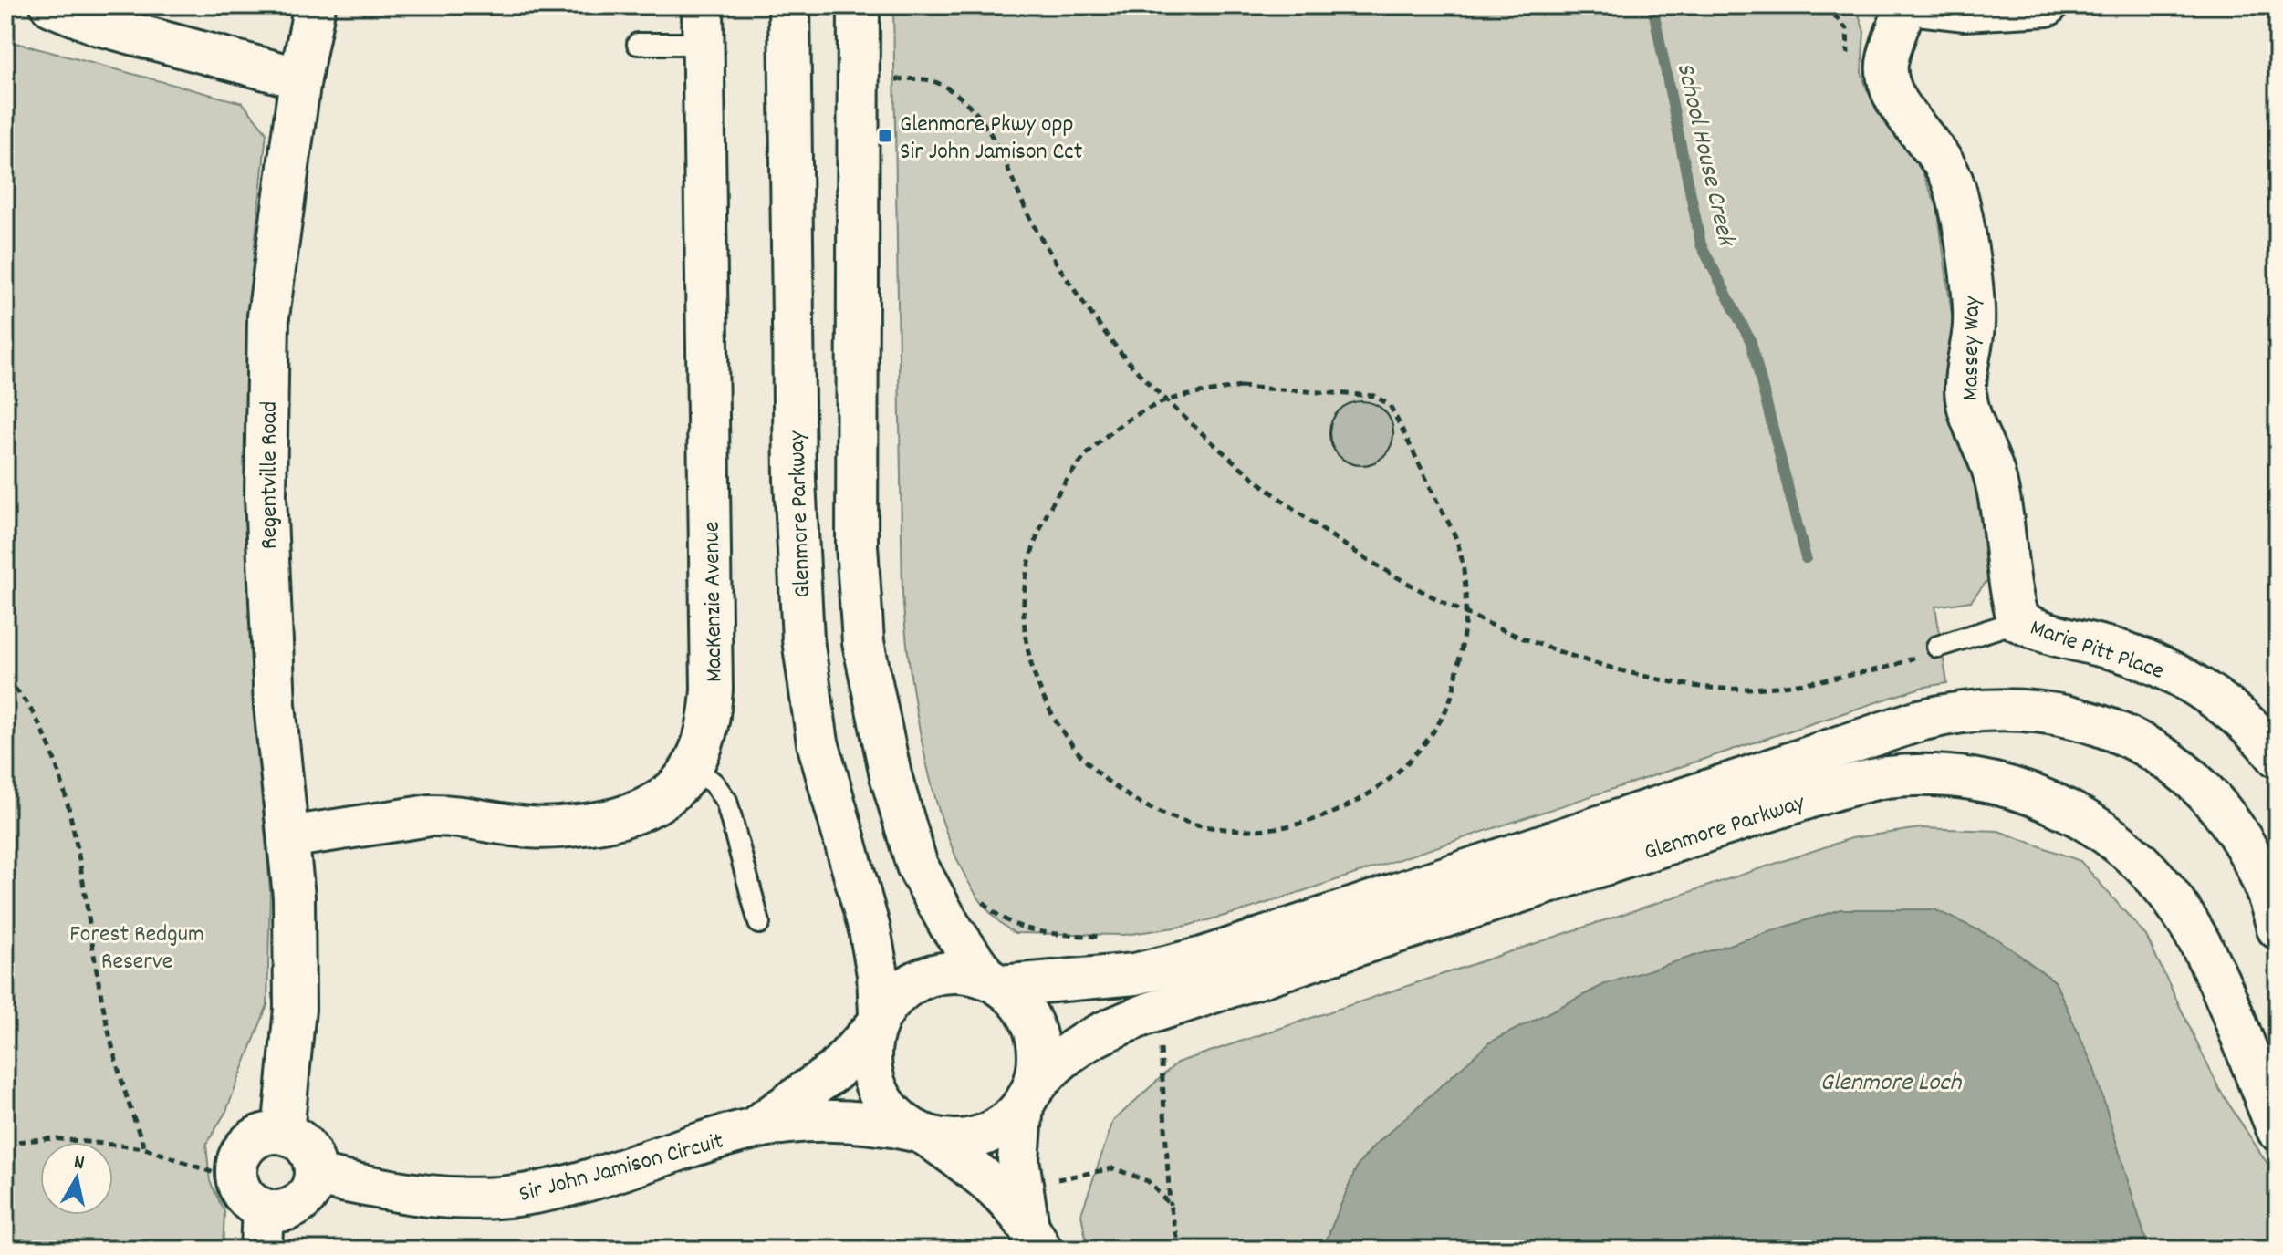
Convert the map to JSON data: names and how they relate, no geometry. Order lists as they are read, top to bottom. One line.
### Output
{"streets":{"main road":["Massey Way","Regentville Road","Glenmore Parkway","MacKenzie Avenue","Marie Pitt Place","Sir John Jamison Circuit"]},"crossings":[["Massey Way","Marie Pitt Place"],["Regentville Road","MacKenzie Avenue"],["Regentville Road","Sir John Jamison Circuit"],["Glenmore Parkway","Sir John Jamison Circuit"]],"water":["School House Creek","Glenmore Loch"],"parks":["Forest Redgum Reserve"],"places":{"transit":["Glenmore Pkwy opp Sir John Jamison Cct"]},"north":"top"}
